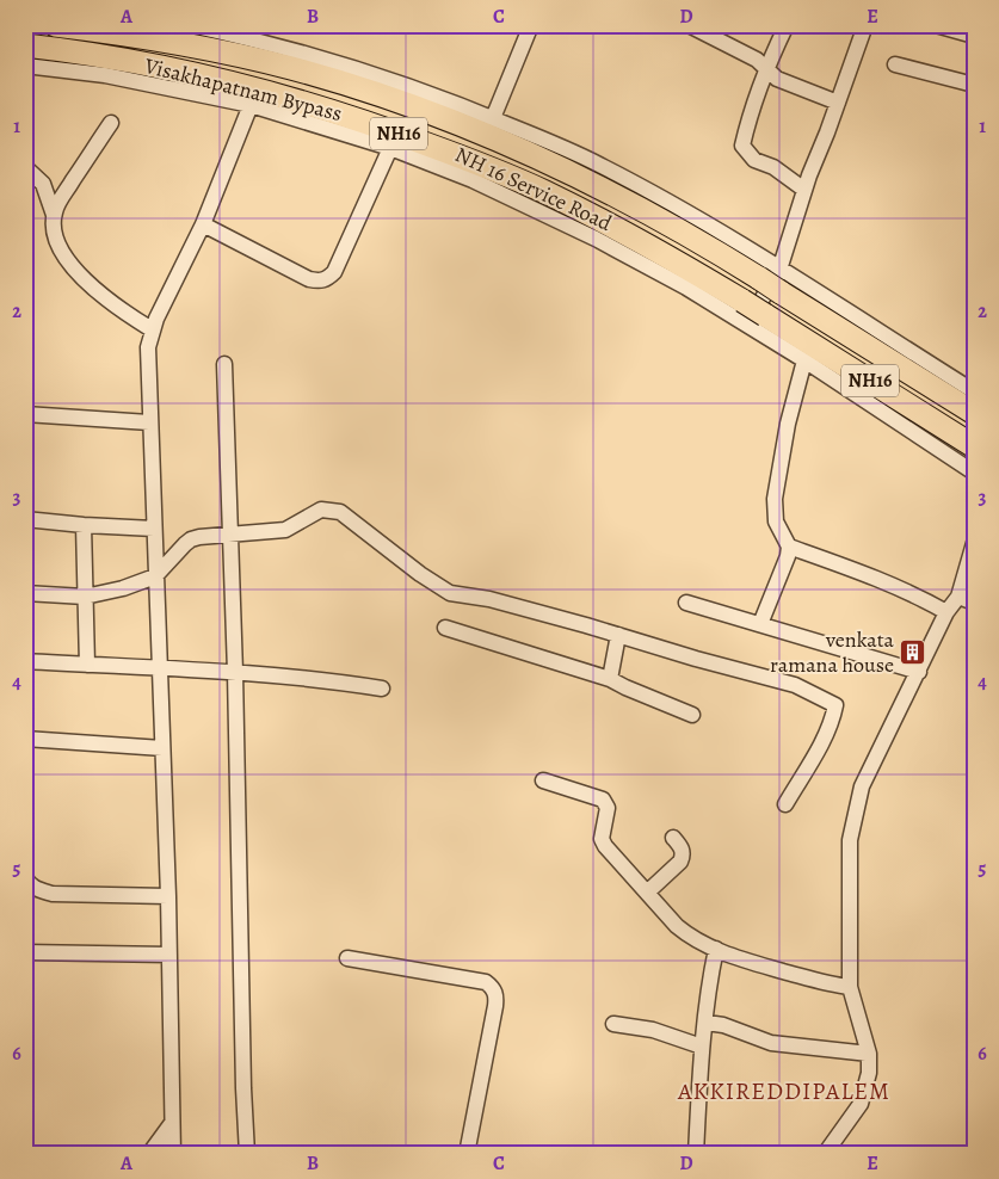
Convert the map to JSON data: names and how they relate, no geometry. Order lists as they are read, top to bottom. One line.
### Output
{"streets":{"highway":["Visakhapatnam Bypass","NH16"],"street":["NH 16 Service Road"]},"crossings":[["Visakhapatnam Bypass","NH16"],["Visakhapatnam Bypass","NH 16 Service Road"],["NH16","NH 16 Service Road"]],"districts":["AKKIREDDIPALEM"],"places":{"building":["venkata ramana house"]},"grid":{"columns":["A","B","C","D","E"],"rows":["1","2","3","4","5","6"]}}
